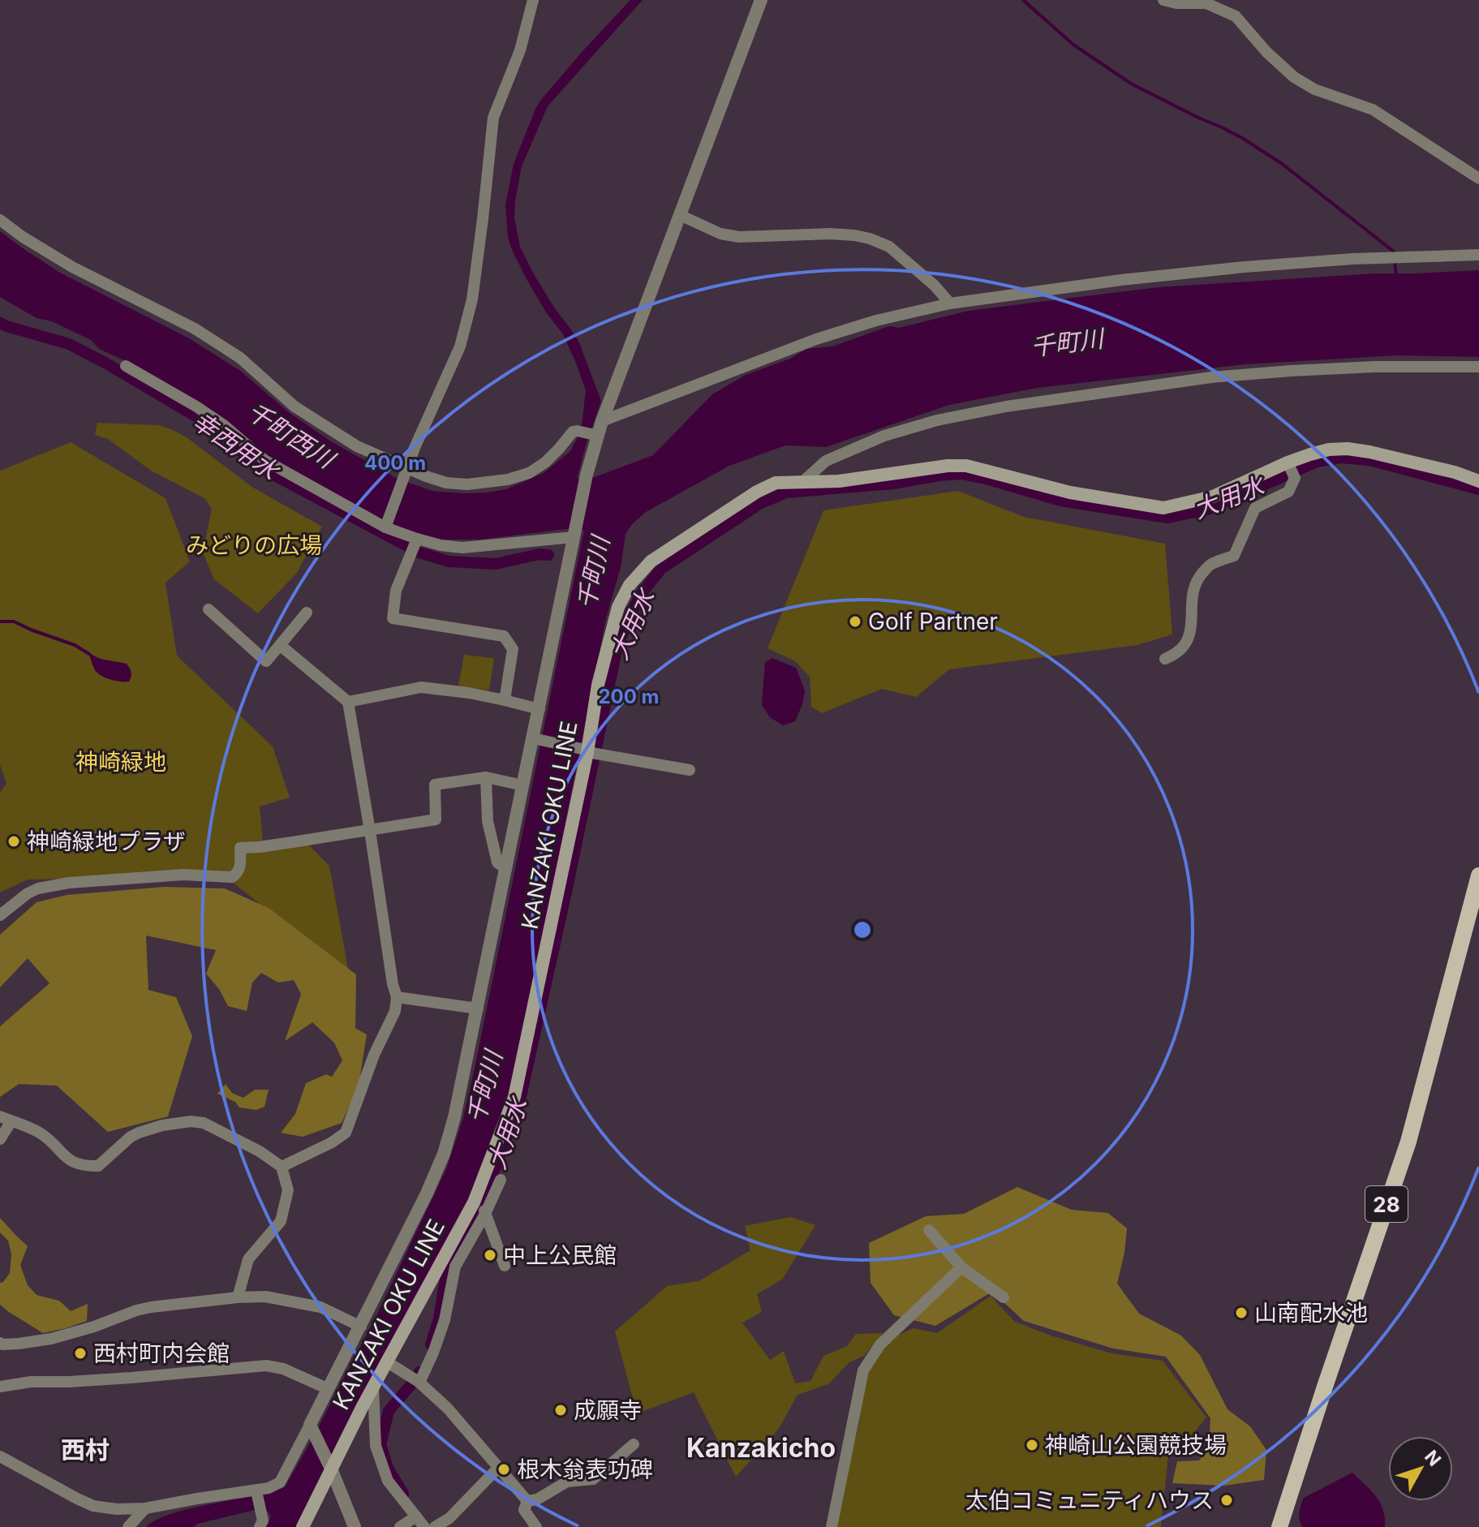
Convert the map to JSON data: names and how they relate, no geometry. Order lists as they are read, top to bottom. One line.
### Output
{"streets":{"main road":["KANZAKI OKU LINE","28"]},"districts":["Kanzakicho","西村"],"water":["千町川","千町西川","幸西用水","大用水"],"parks":["みどりの広場","神崎緑地"],"places":["Golf Partner","神崎緑地プラザ","中上公民館","山南配水池","西村町内会館","成願寺","神崎山公園競技場","根木翁表功碑","太伯コミュニティハウス"],"north":"top right","rings":["400 m","200 m"]}
